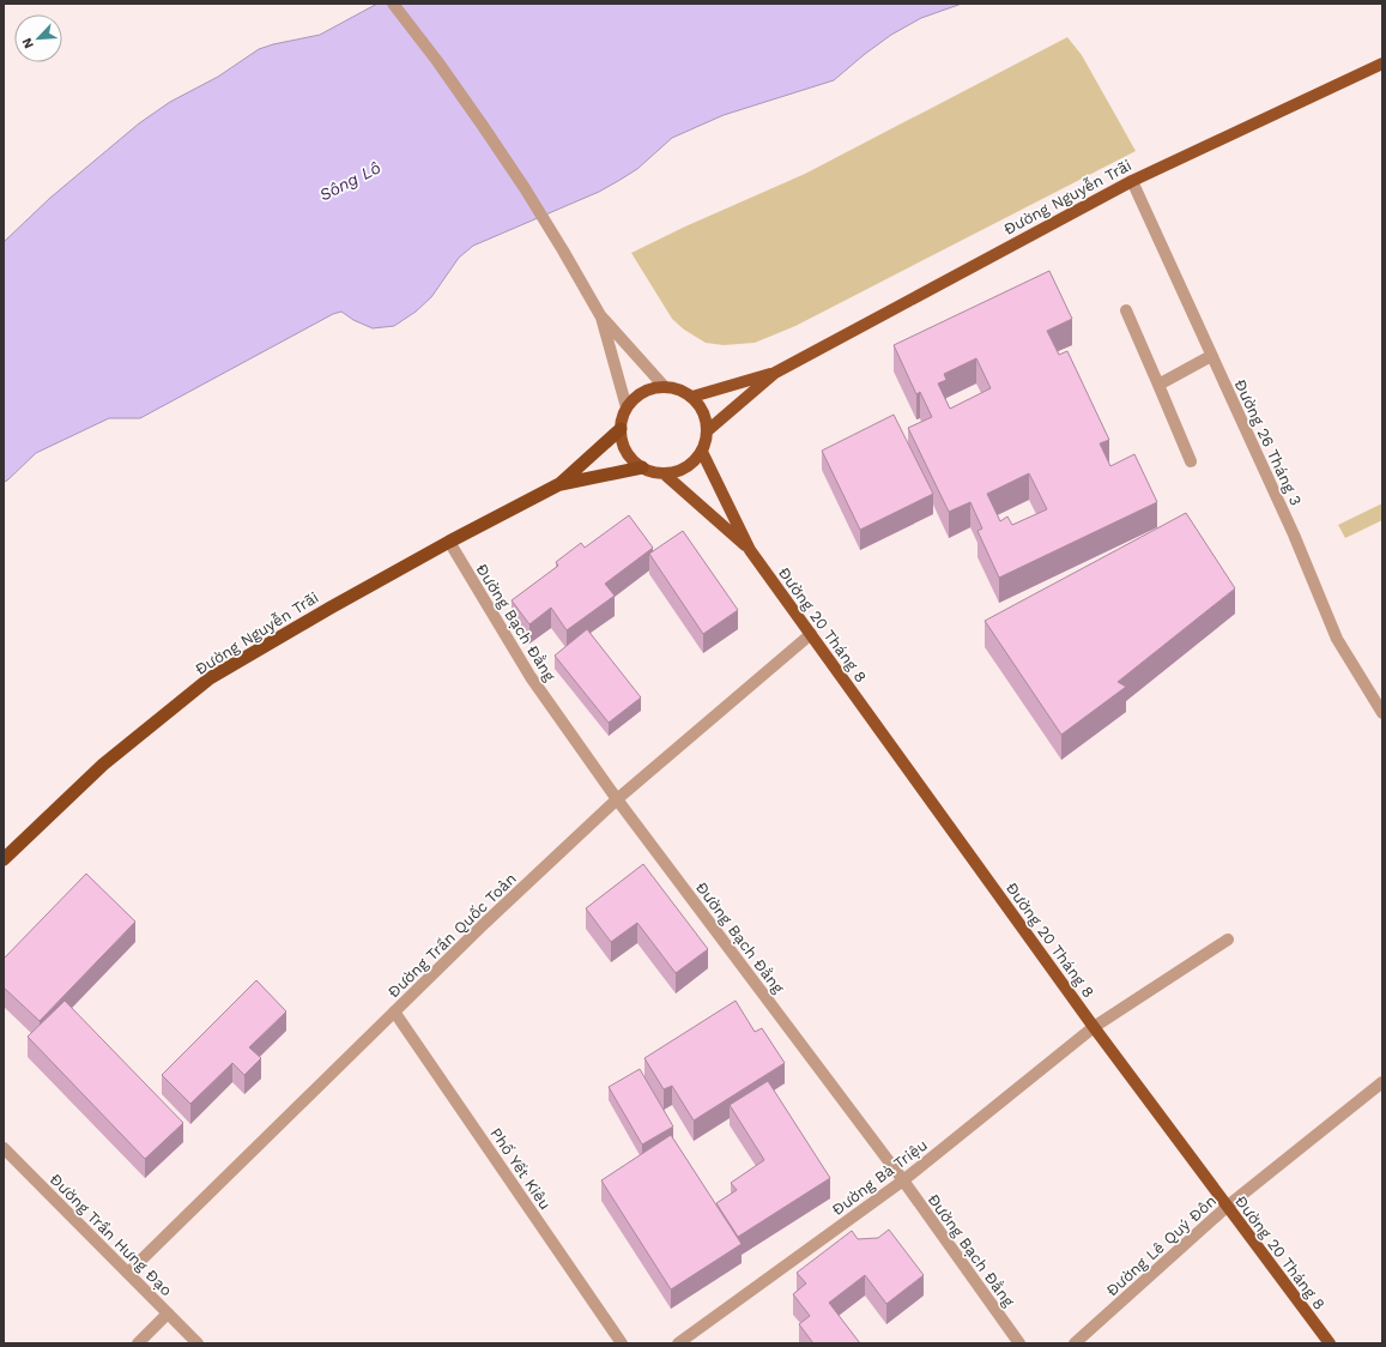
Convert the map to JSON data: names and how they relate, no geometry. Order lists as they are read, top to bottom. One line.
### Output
{"streets":{"highway":["Đường Nguyễn Trãi"],"main road":["Đường 20 Tháng 8"],"street":["Đường 26 Tháng 3","Đường Bạch Đằng","Đường Trần Quốc Toản","Phố Yết Kiêu","Đường Bà Triệu","Đường Trần Hưng Đạo","Đường Lê Quý Đôn"]},"crossings":[["Đường Nguyễn Trãi","Đường 26 Tháng 3"],["Đường Nguyễn Trãi","Đường Bạch Đằng"],["Đường Nguyễn Trãi","Đường 20 Tháng 8"],["Đường Bạch Đằng","Đường Trần Quốc Toản"],["Đường Bạch Đằng","Đường Bà Triệu"],["Đường 20 Tháng 8","Đường Trần Quốc Toản"],["Đường 20 Tháng 8","Đường Bà Triệu"],["Đường 20 Tháng 8","Đường Lê Quý Đôn"],["Đường Trần Quốc Toản","Phố Yết Kiêu"],["Đường Trần Quốc Toản","Đường Trần Hưng Đạo"]],"water":["Sông Lô"],"north":"bottom left"}
